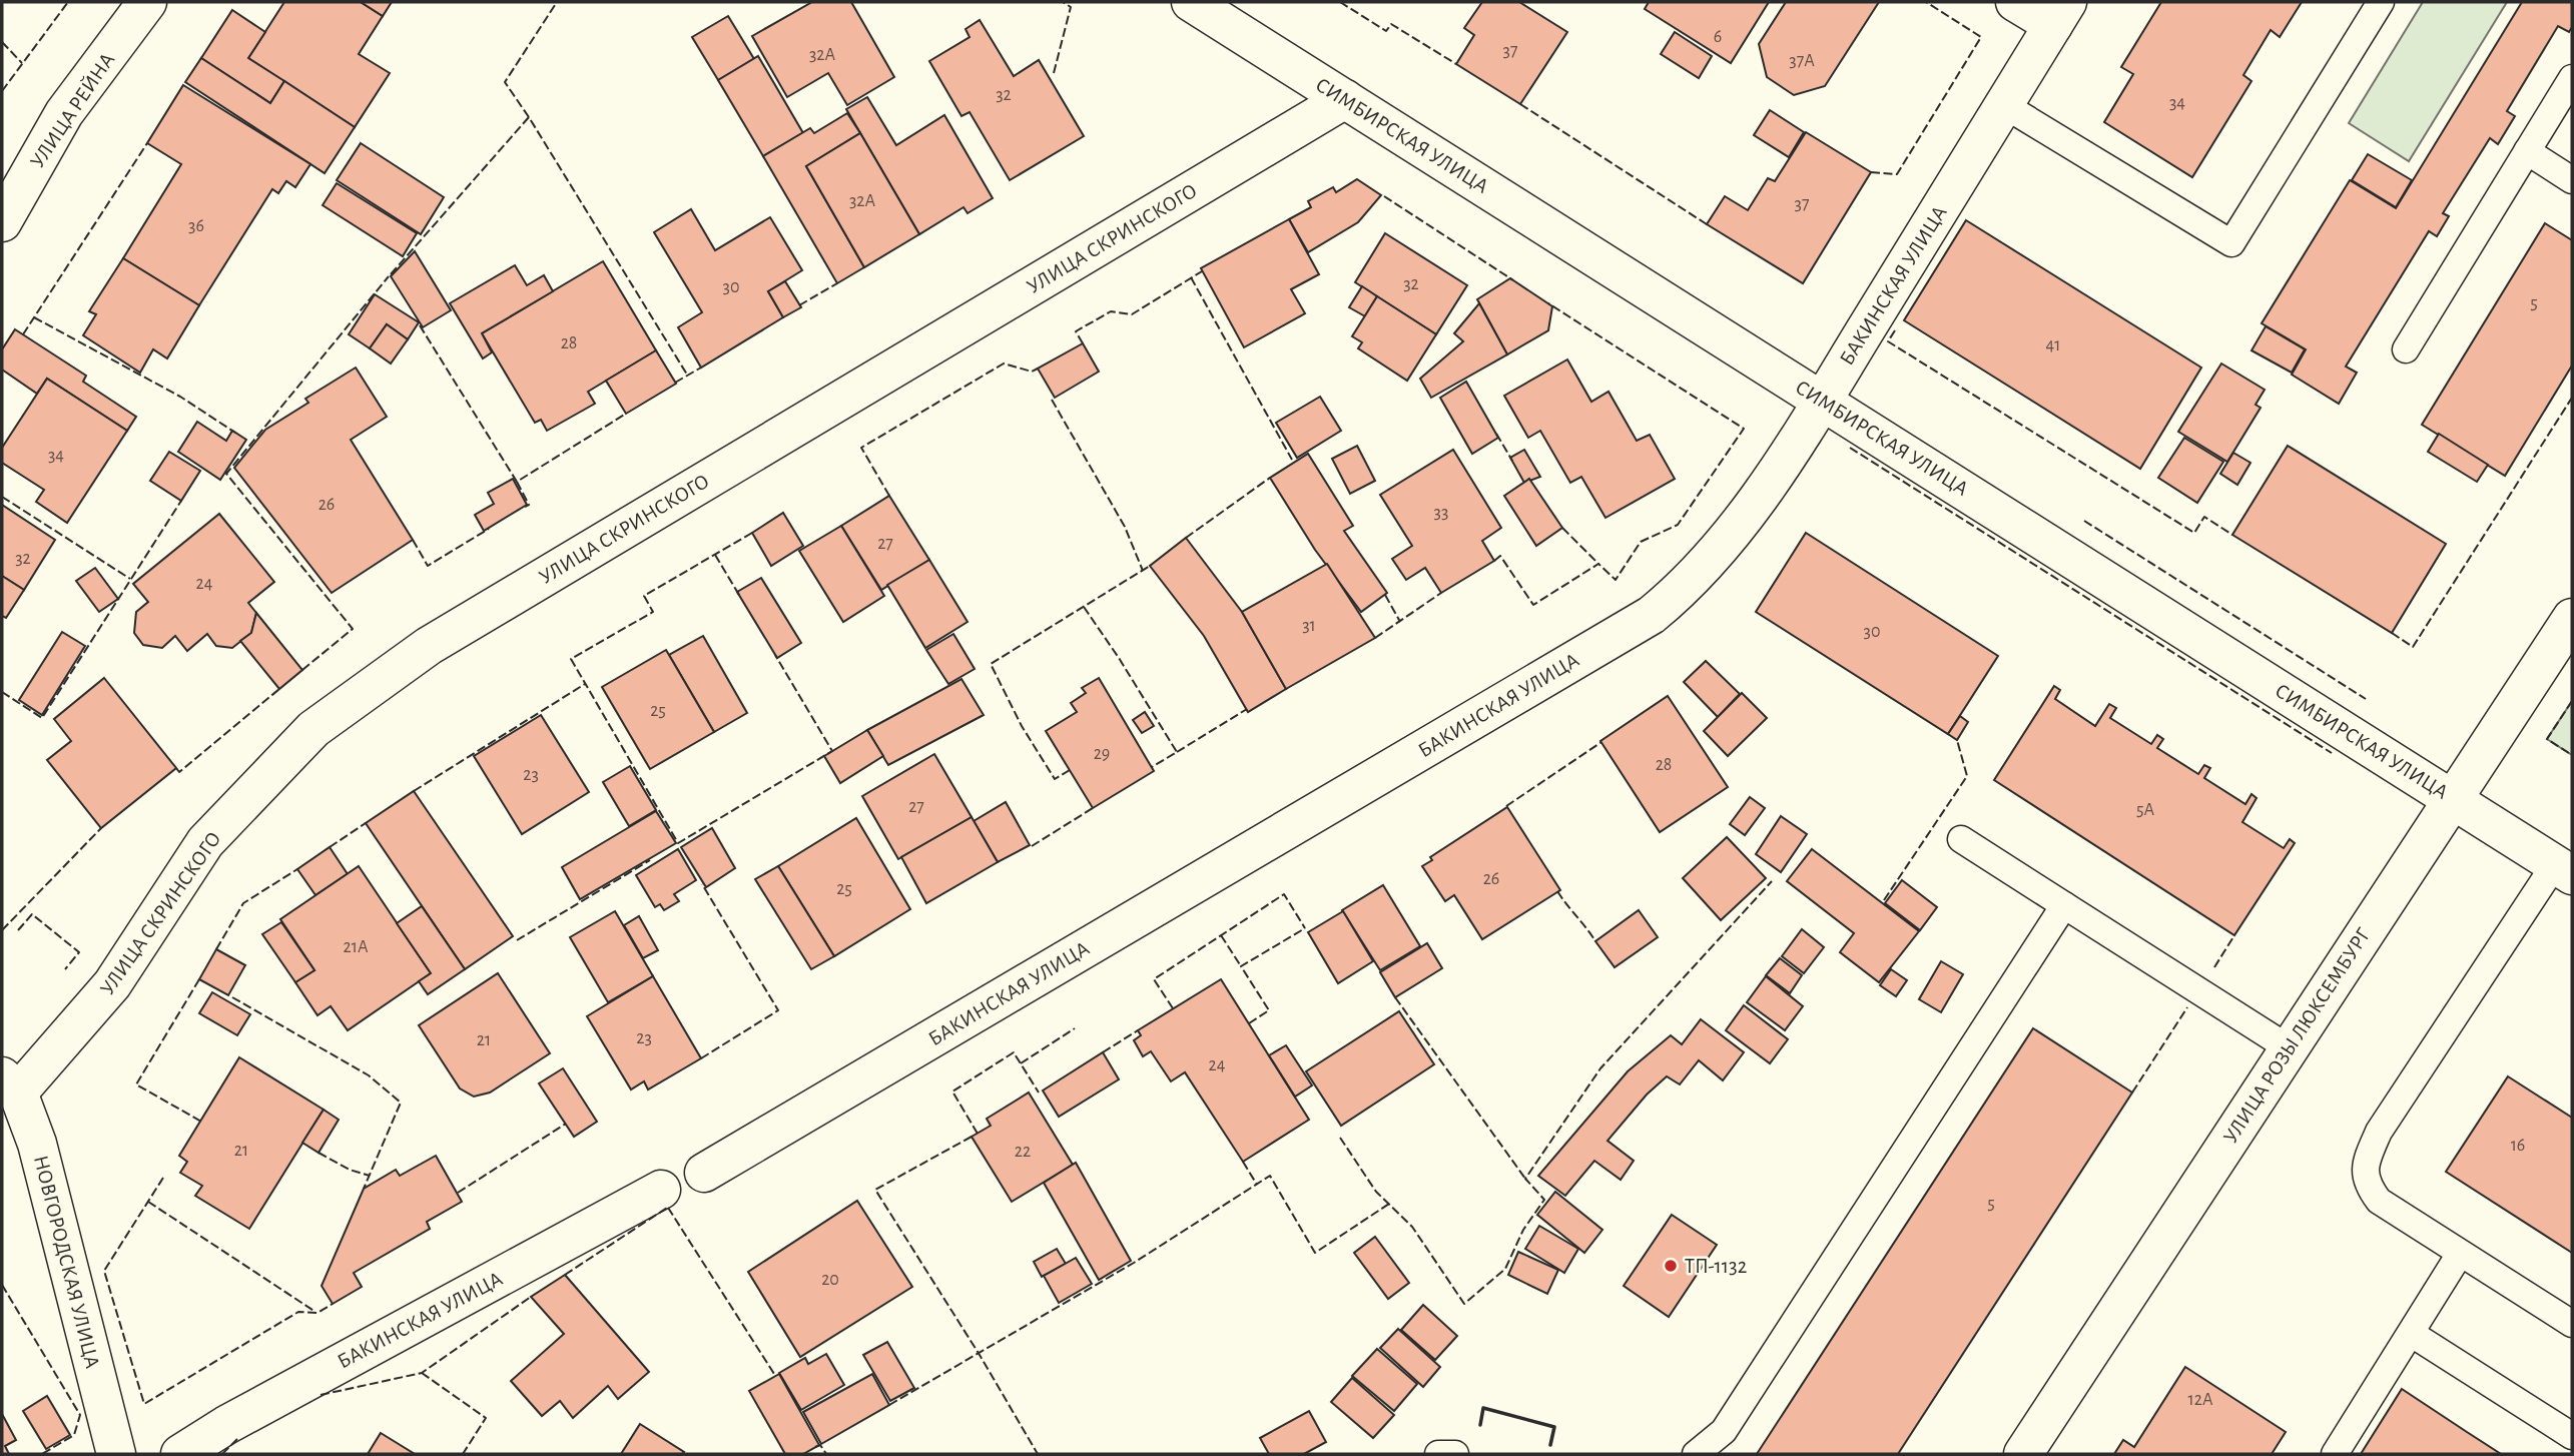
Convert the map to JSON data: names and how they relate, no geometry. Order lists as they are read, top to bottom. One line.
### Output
{"streets":{"street":["УЛИЦА РЕЙНА","СИМБИРСКАЯ УЛИЦА","УЛИЦА СКРИНСКОГО","БАКИНСКАЯ УЛИЦА","УЛИЦА РОЗЫ ЛЮКСЕМБУРГ","НОВГОРОДСКАЯ УЛИЦА"]},"crossings":[["СИМБИРСКАЯ УЛИЦА","УЛИЦА СКРИНСКОГО"],["СИМБИРСКАЯ УЛИЦА","БАКИНСКАЯ УЛИЦА"],["СИМБИРСКАЯ УЛИЦА","УЛИЦА РОЗЫ ЛЮКСЕМБУРГ"],["УЛИЦА СКРИНСКОГО","НОВГОРОДСКАЯ УЛИЦА"]],"places":["ТП-1132"],"house_numbers":["6","37","32А","37А","32","34","32А","37","36","32","30","5","28","41","34","26","33","27","32","24","31","30","25","29","28","23","27","5А","26","25","21А","23","21","24","16","21","22","5","20","12А"]}
